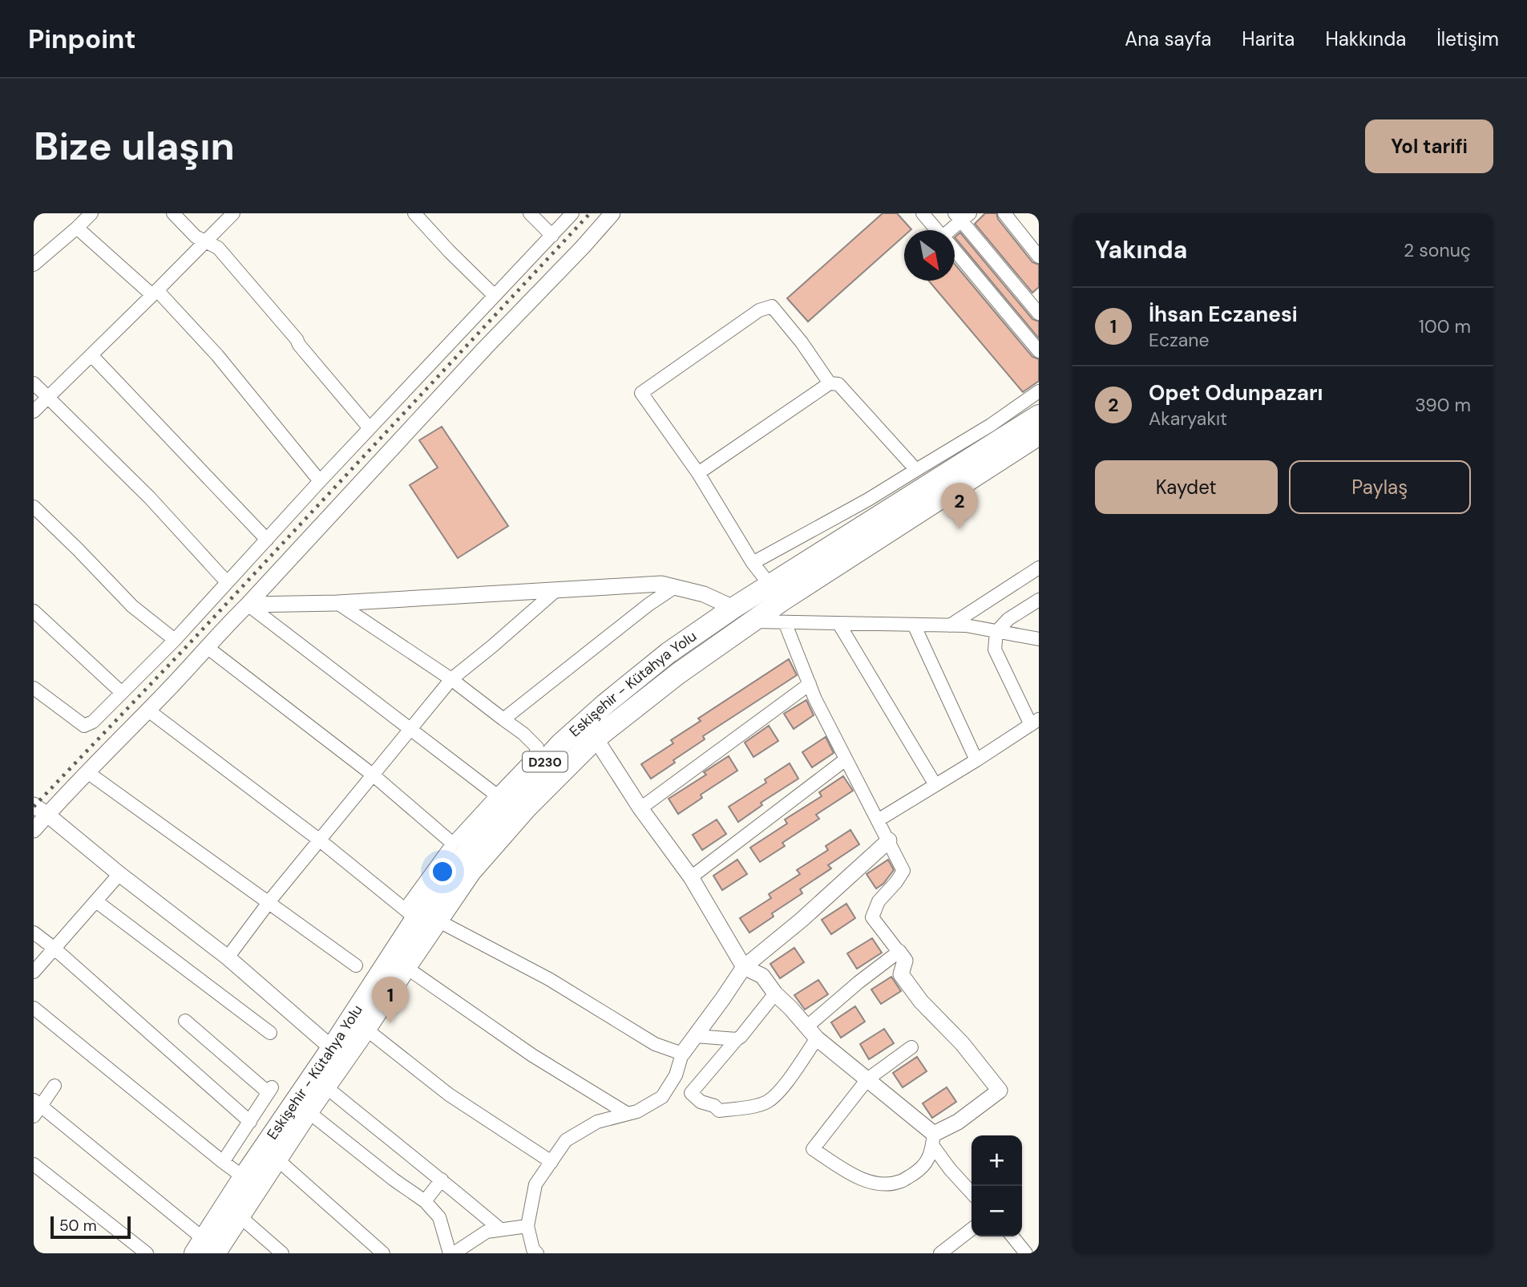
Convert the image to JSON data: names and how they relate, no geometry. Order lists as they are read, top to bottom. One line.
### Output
{"streets":{"highway":["Eskişehir - Kütahya Yolu","D230"]},"scale_bar":"50 m","north":"bottom right","page":{"header":"Pinpoint","nav":["Ana sayfa","Harita","Hakkında","İletişim"],"buttons":["Yol tarifi",["Kaydet","Paylaş"]],"title":"Bize ulaşın","heading":["Yakında","2 sonuç"],"list":[{"mark":"1","name":"İhsan Eczanesi","note":"Eczane","value":"100 m"},{"mark":"2","name":"Opet Odunpazarı","note":"Akaryakıt","value":"390 m"}],"pins":["2","1"],"map_buttons":["+","−"],"scale":"50 m"}}
